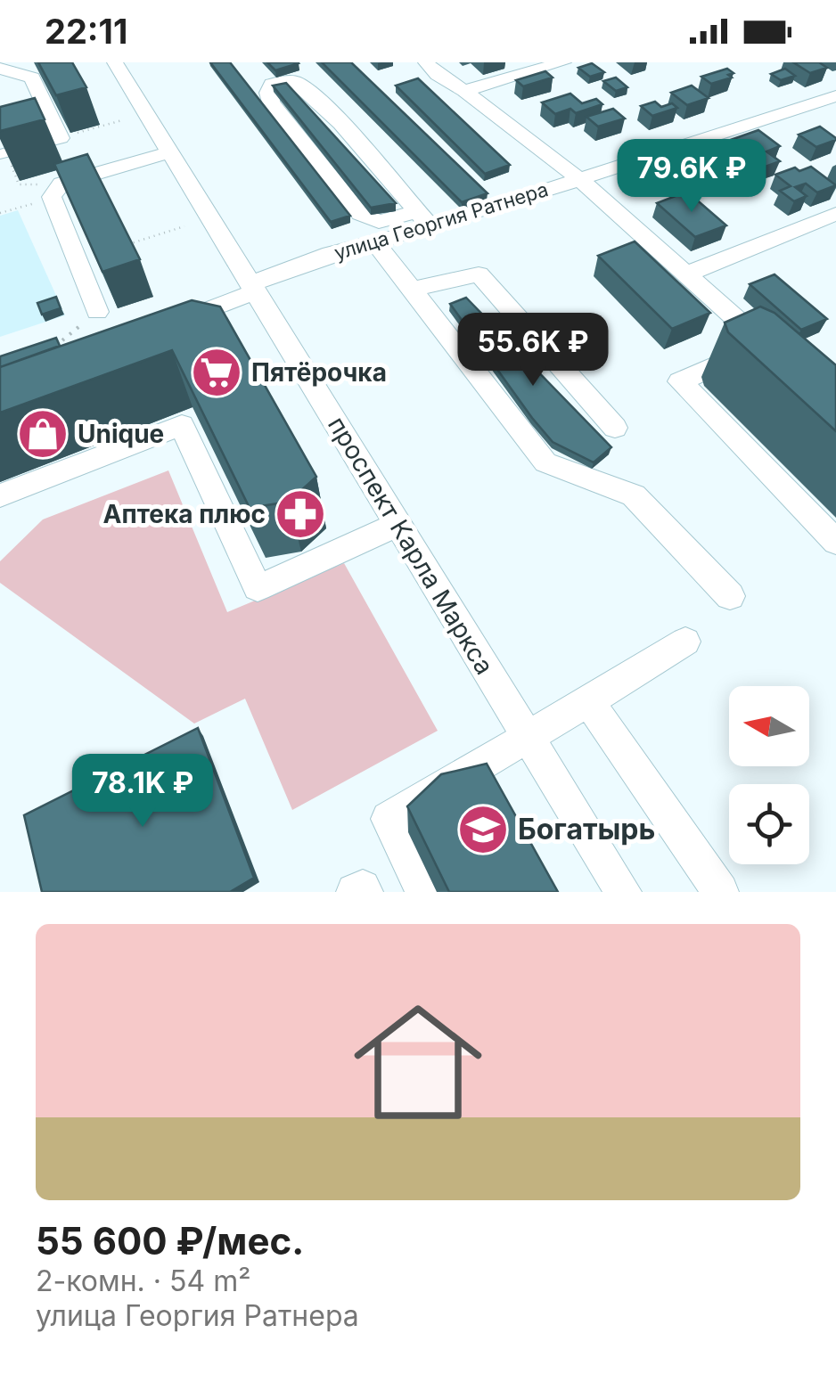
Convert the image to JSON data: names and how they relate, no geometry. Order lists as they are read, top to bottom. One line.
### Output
{"streets":{"street":["улица Георгия Ратнера","проспект Карла Маркса"]},"crossings":[["улица Георгия Ратнера","проспект Карла Маркса"]],"places":{"supermarket":["Пятёрочка"],"shop":["Unique"],"pharmacy":["Аптека плюс"],"school or university":["Богатырь"]},"north":"left","page":{"status":"22:11","price":["79.6K ₽","55.6K ₽","78.1K ₽"],"list":[{"name":"55 600 ₽/мес.","note":"2-комн. · 54 m² · улица Георгия Ратнера"}]}}
